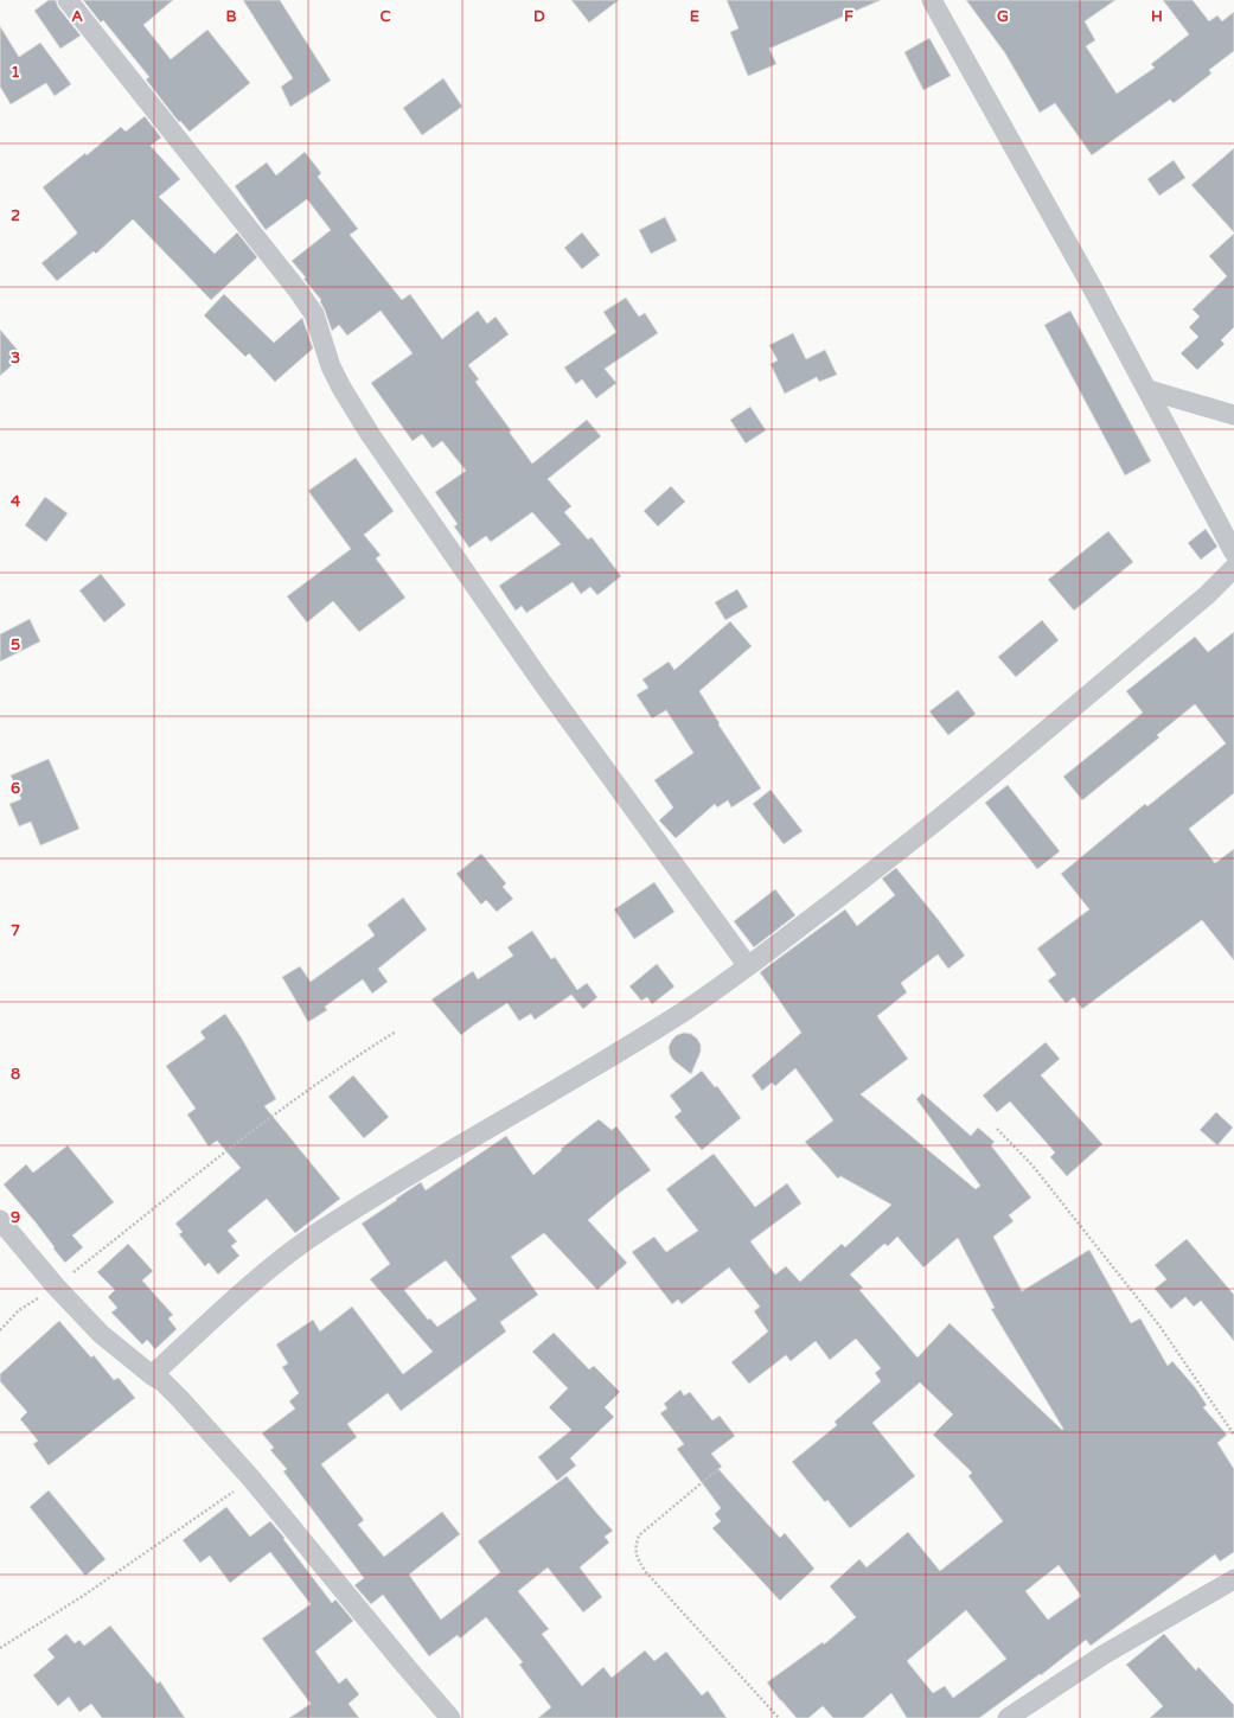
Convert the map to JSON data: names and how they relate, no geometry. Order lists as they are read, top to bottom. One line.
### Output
{"grid":{"columns":["A","B","C","D","E","F","G","H"],"rows":["1","2","3","4","5","6","7","8","9"]}}
